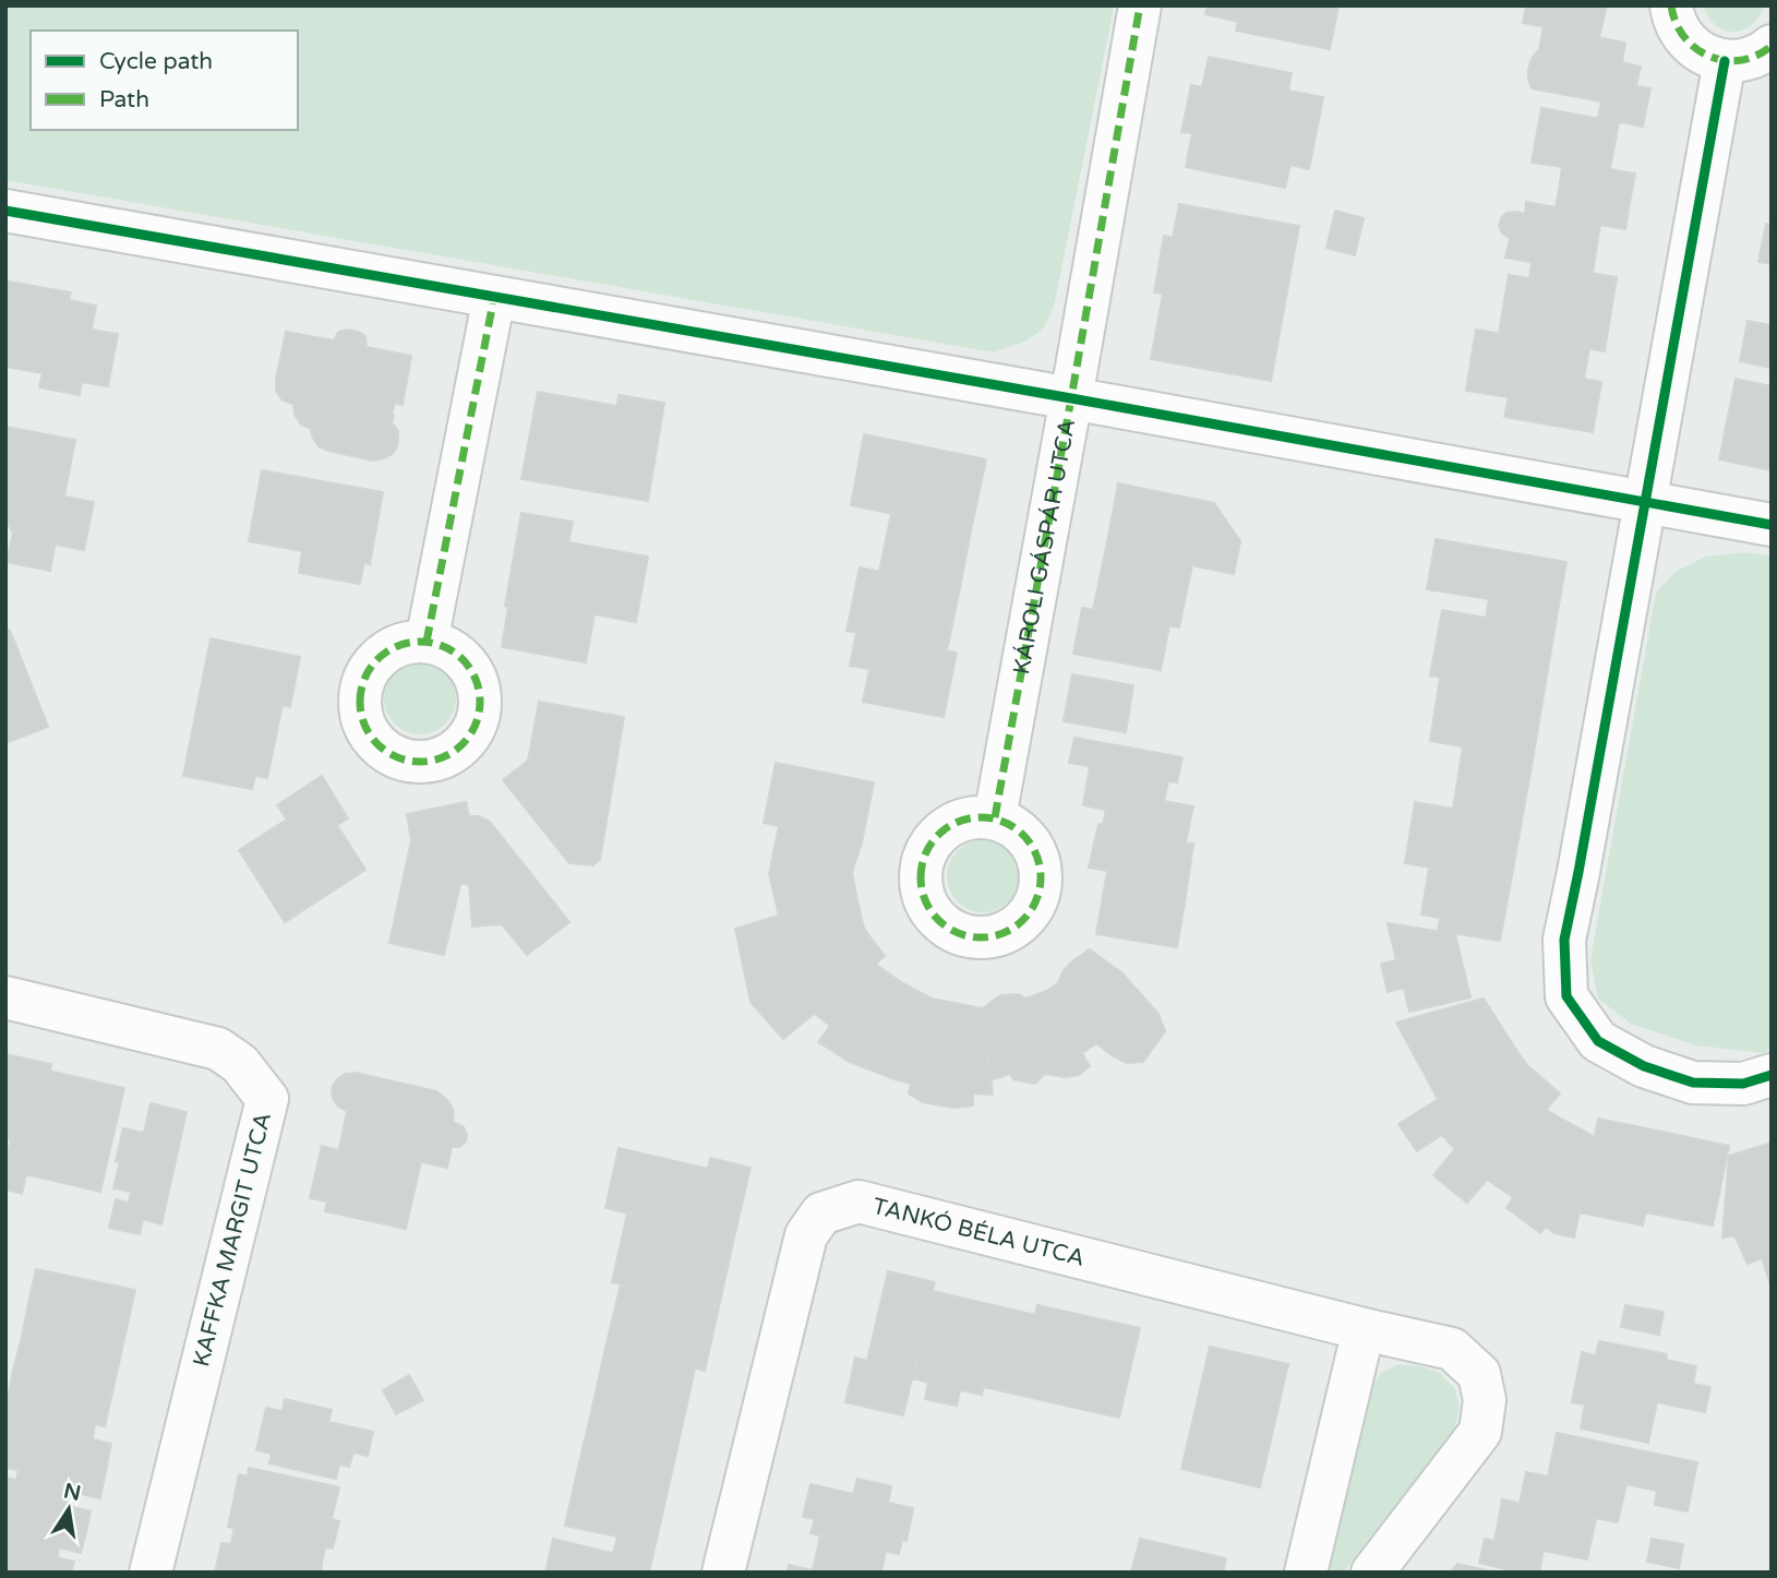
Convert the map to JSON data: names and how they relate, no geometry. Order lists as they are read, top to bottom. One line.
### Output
{"streets":{"street":["KÁROLI GÁSPÁR UTCA","TANKÓ BÉLA UTCA","KAFFKA MARGIT UTCA"]},"legend":["Cycle path","Path"],"north":"top"}
